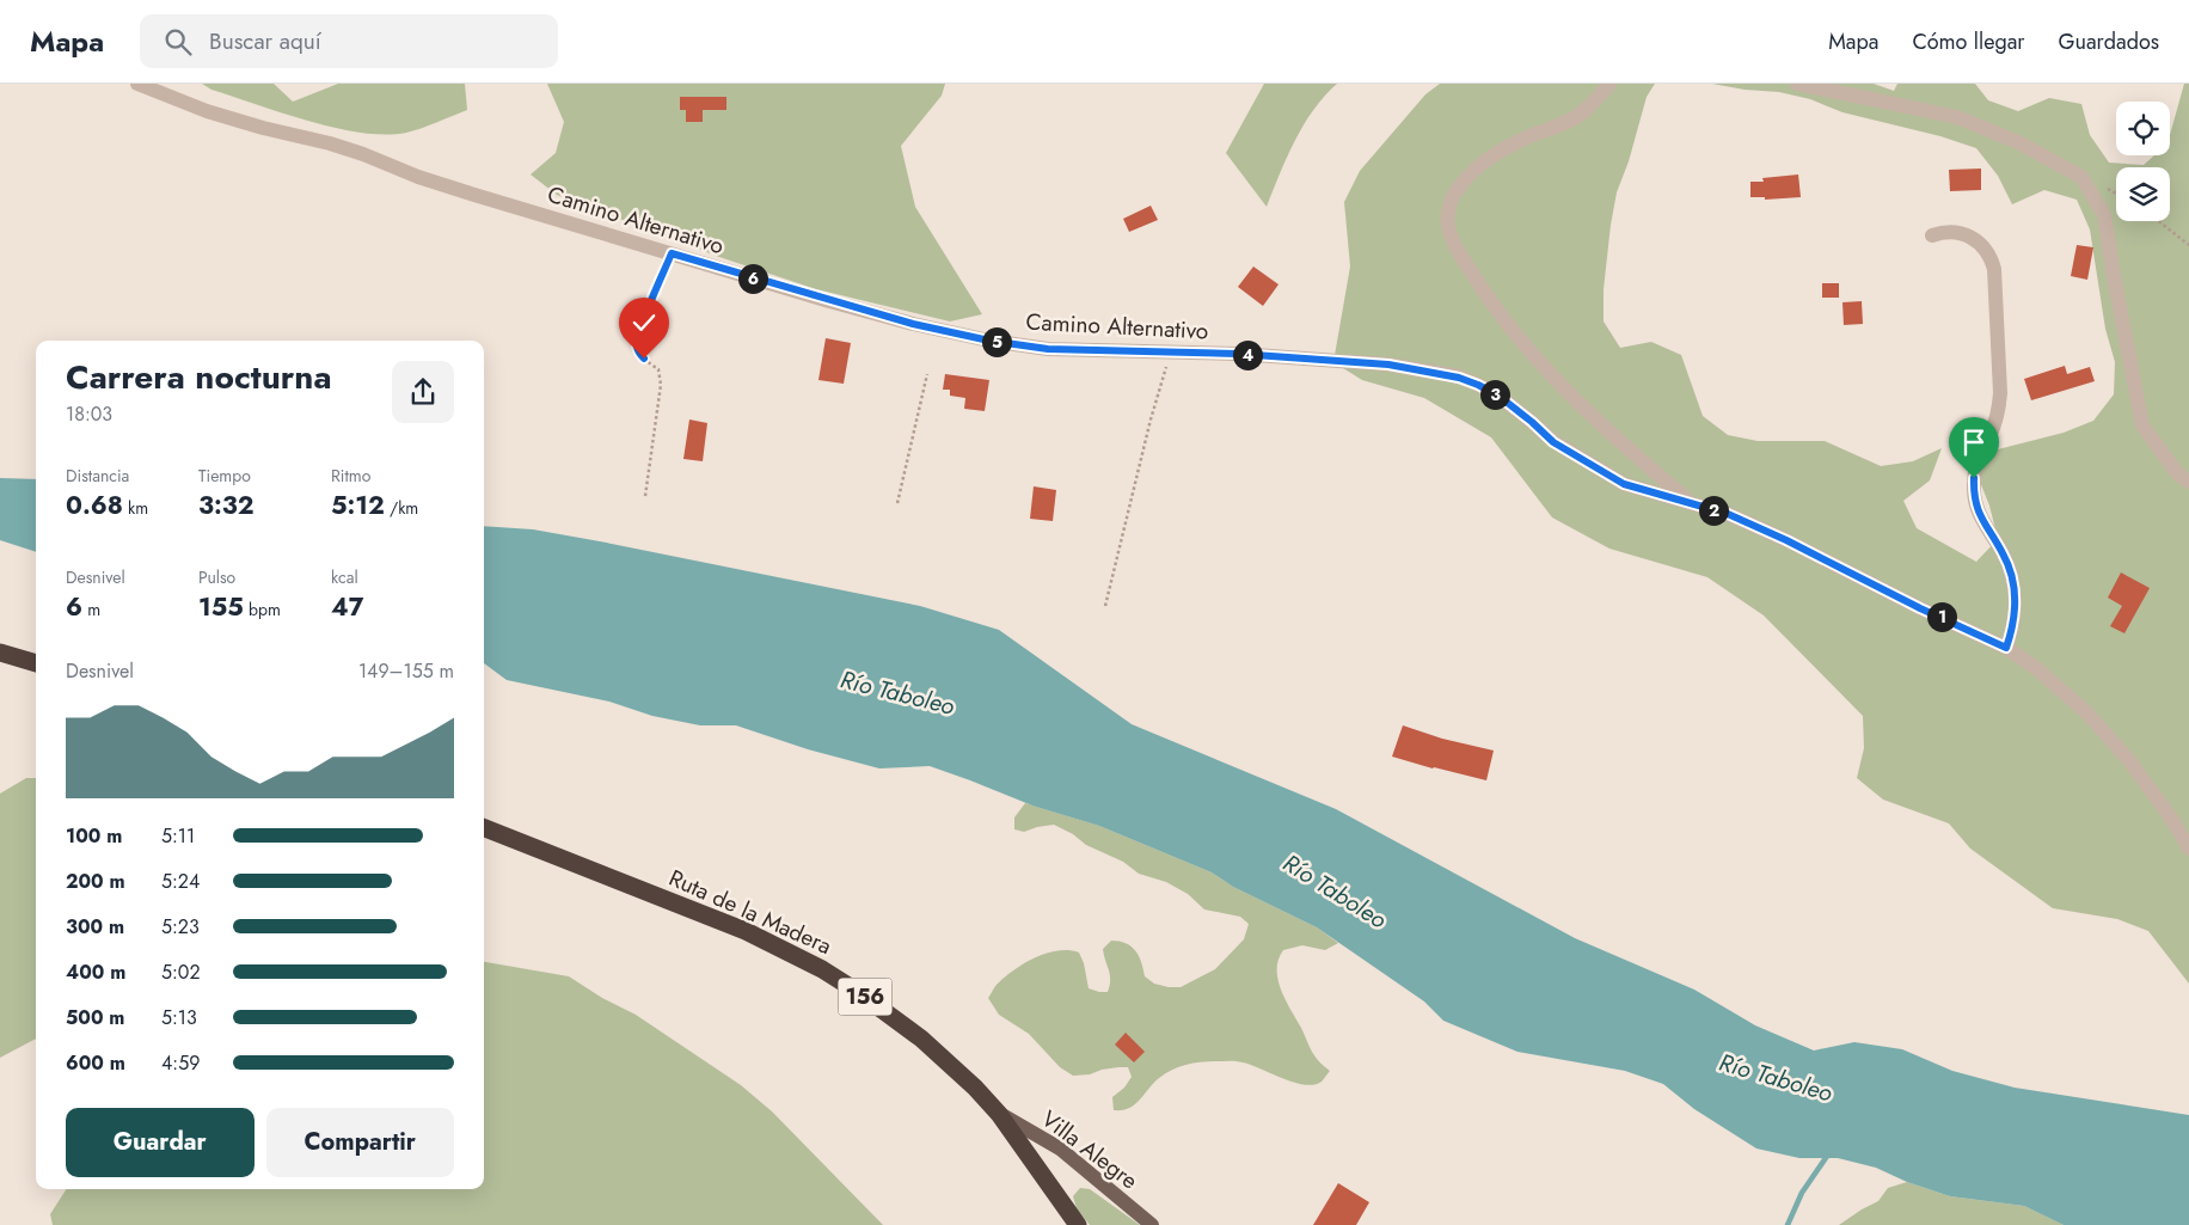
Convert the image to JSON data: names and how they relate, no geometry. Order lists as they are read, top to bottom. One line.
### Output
{"streets":{"highway":["Ruta de la Madera","156"],"main road":["Villa Alegre"],"street":["Camino Alternativo"]},"crossings":[["Ruta de la Madera","156"],["Ruta de la Madera","Villa Alegre"],["156","Villa Alegre"]],"water":["Río Taboleo"],"page":{"header":"Mapa","search":"Buscar aquí","nav":["Mapa","Cómo llegar","Guardados"],"pins":["6","5","4","3","2","1"],"heading":["Carrera nocturna","18:03"],"stats":[["Distancia","0.68 km"],["Tiempo","3:32"],["Ritmo","5:12 /km"],["Desnivel","6 m"],["Pulso","155 bpm"],["kcal","47"]],"chart":["Desnivel","149–155 m"],"list":[{"name":"100 m","note":"5:11"},{"name":"200 m","note":"5:24"},{"name":"300 m","note":"5:23"},{"name":"400 m","note":"5:02"},{"name":"500 m","note":"5:13"},{"name":"600 m","note":"4:59"}],"buttons":["Guardar","Compartir"]}}
